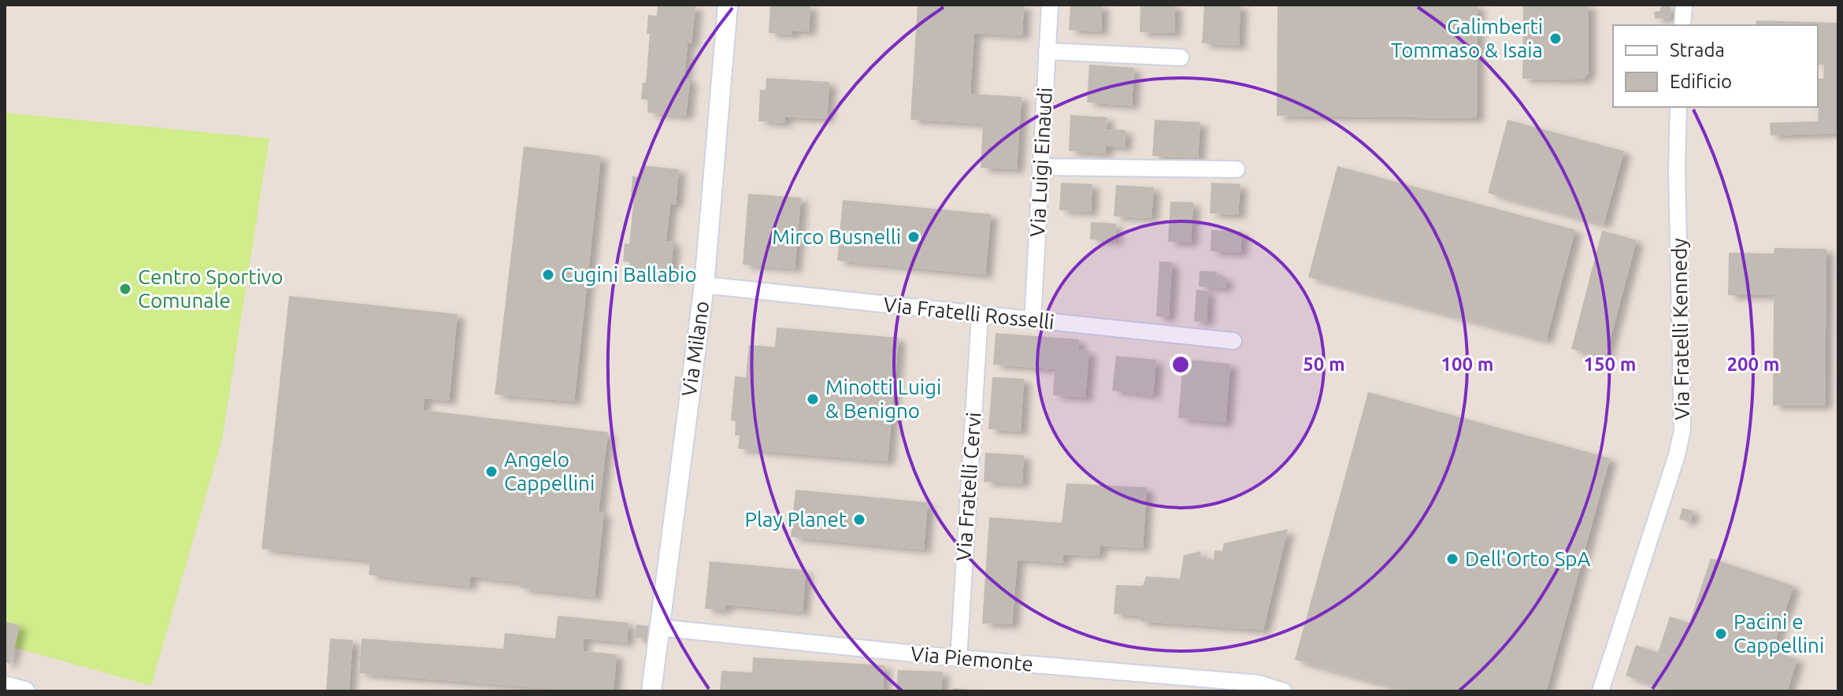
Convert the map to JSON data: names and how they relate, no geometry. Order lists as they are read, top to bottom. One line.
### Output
{"streets":{"street":["Via Luigi Einaudi","Via Fratelli Rosselli","Via Fratelli Kennedy","Via Milano","Via Fratelli Cervi","Via Piemonte"]},"crossings":[["Via Luigi Einaudi","Via Fratelli Rosselli"],["Via Fratelli Rosselli","Via Milano"],["Via Fratelli Rosselli","Via Fratelli Cervi"],["Via Milano","Via Piemonte"],["Via Fratelli Cervi","Via Piemonte"]],"places":["Galimberti Tommaso & Isaia","Mirco Busnelli","Cugini Ballabio","Centro Sportivo Comunale","Minotti Luigi & Benigno","Angelo Cappellini","Play Planet","Dell'Orto SpA","Pacini e Cappellini"],"legend":["Strada","Edificio"],"rings":["50 m","100 m","150 m","200 m"]}
